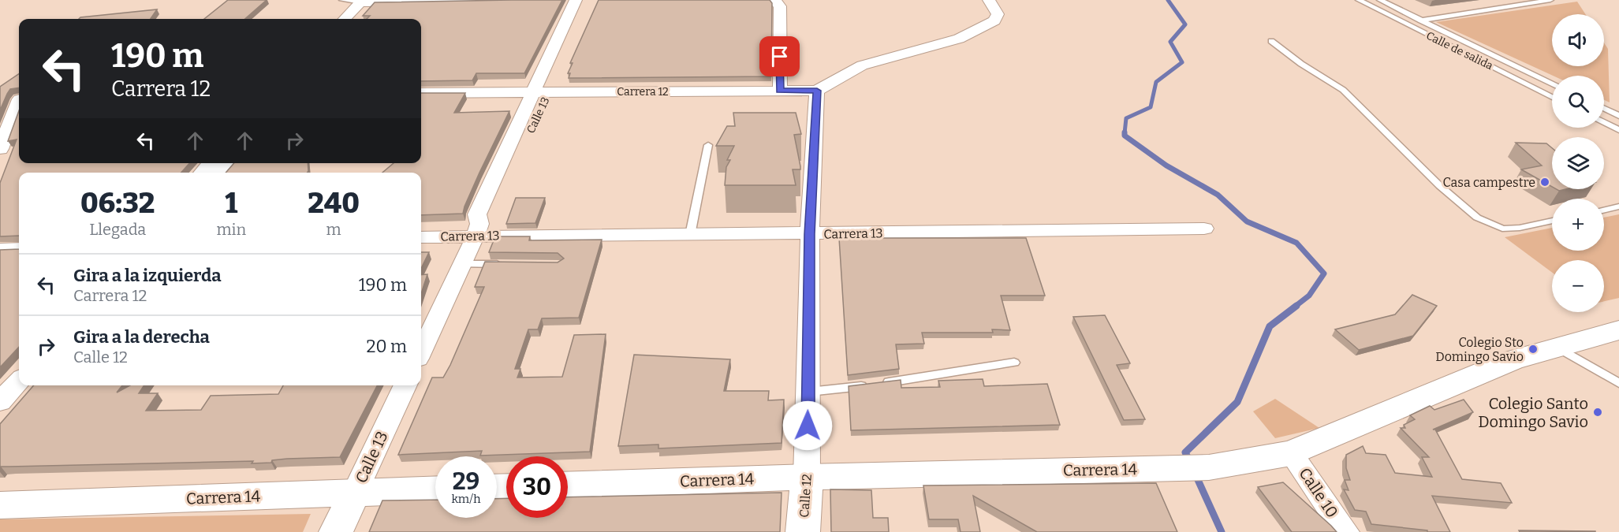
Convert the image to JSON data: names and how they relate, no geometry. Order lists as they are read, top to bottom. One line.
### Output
{"streets":{"street":["Carrera 12","Calle 13","Carrera 13","Carrera 14","Calle 10","Calle 12"],"lane":["Calle de salida"]},"crossings":[["Carrera 12","Calle 13"],["Carrera 12","Calle 12"],["Calle 13","Carrera 13"],["Calle 13","Carrera 14"],["Carrera 13","Calle 12"],["Carrera 14","Calle 10"],["Carrera 14","Calle 12"]],"places":["Casa campestre","Colegio Sto Domingo Savio","Colegio Santo Domingo Savio"],"page":{"map_buttons":["+","−"],"turn":["190 m","Carrera 12"],"eta":["06:32","Llegada","1","min","240","m"],"list":[{"name":"Gira a la izquierda","note":"Carrera 12","value":"190 m"},{"name":"Gira a la derecha","note":"Calle 12","value":"20 m"}],"speed":"29 km/h","limit":"30"}}
